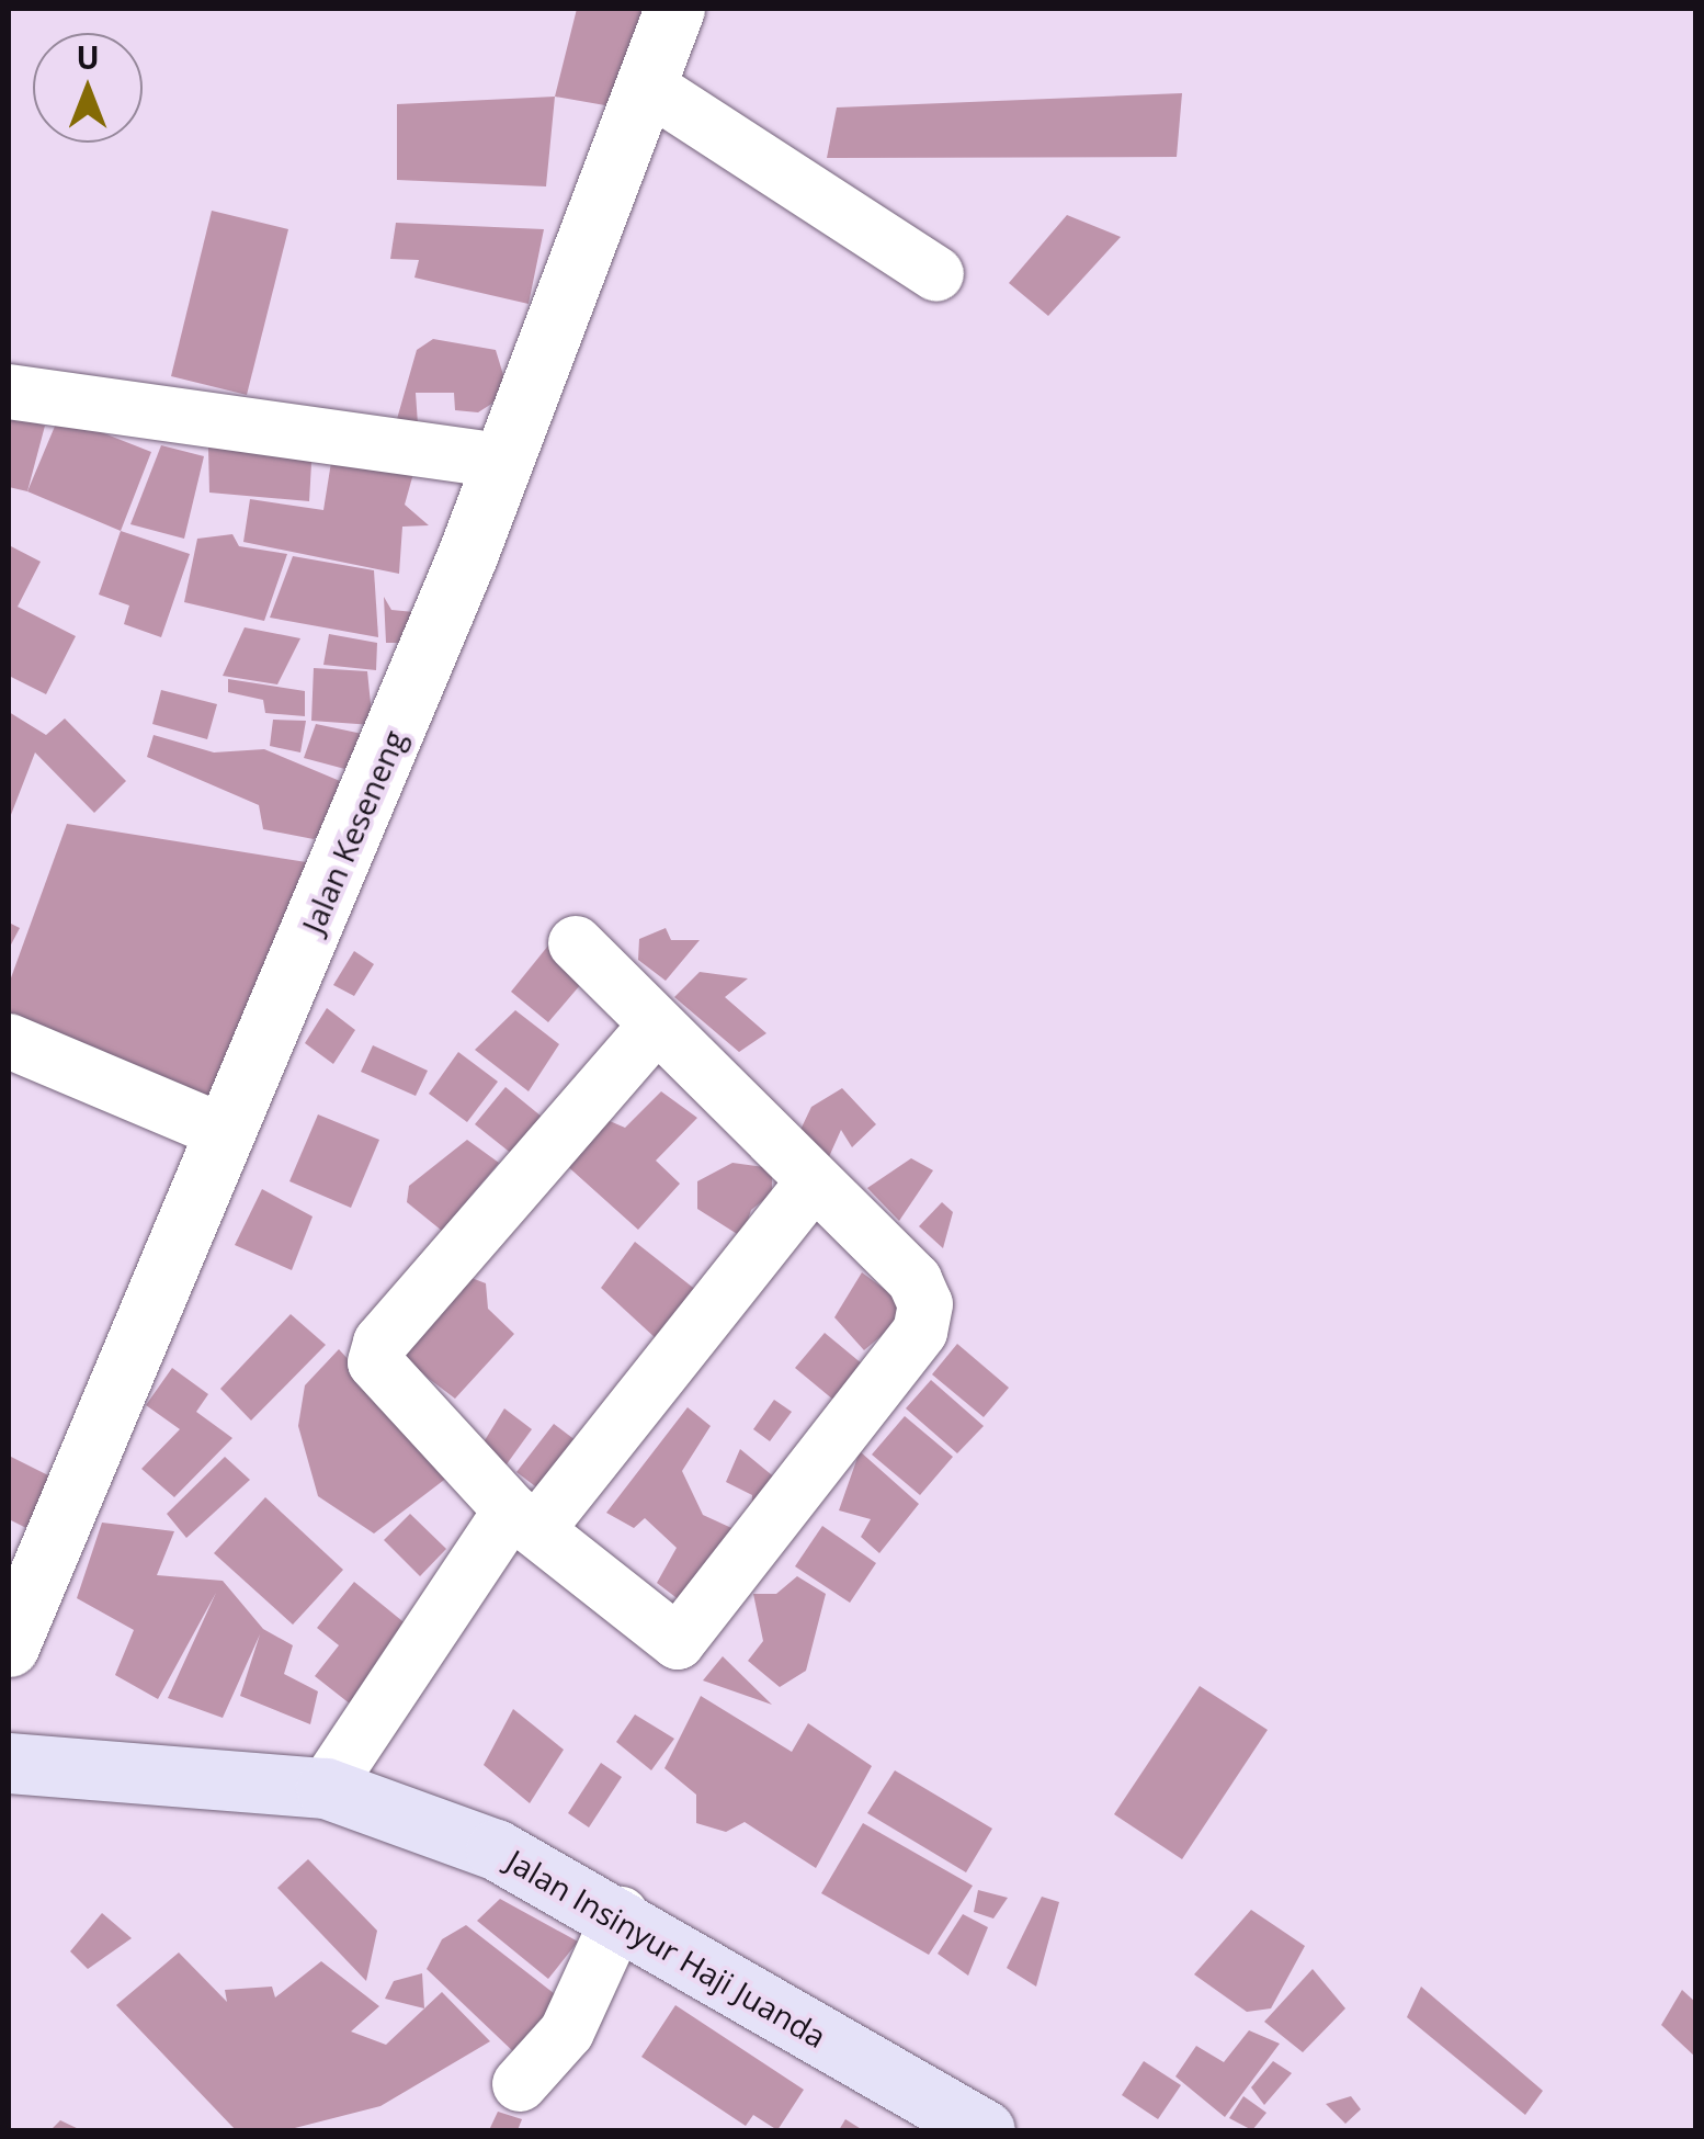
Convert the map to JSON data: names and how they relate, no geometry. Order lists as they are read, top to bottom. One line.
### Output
{"streets":{"main road":["Jalan Insinyur Haji Juanda"],"street":["Jalan Keseneng"]},"north":"top"}
